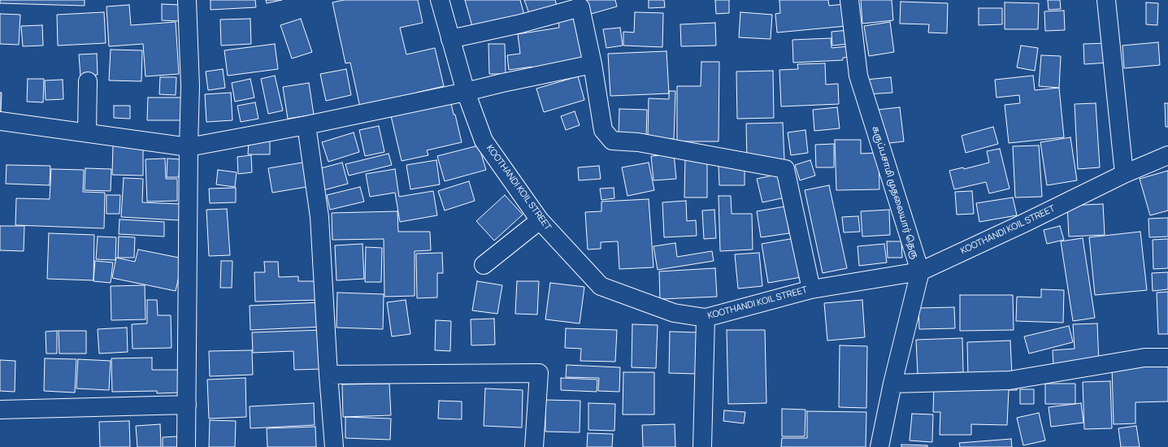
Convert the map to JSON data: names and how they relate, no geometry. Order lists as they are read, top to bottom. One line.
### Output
{"streets":{"street":["KOOTHANDI KOIL STREET","கருப்பசாமி முதலையார் தெரு"]},"crossings":[["KOOTHANDI KOIL STREET","கருப்பசாமி முதலையார் தெரு"]]}
